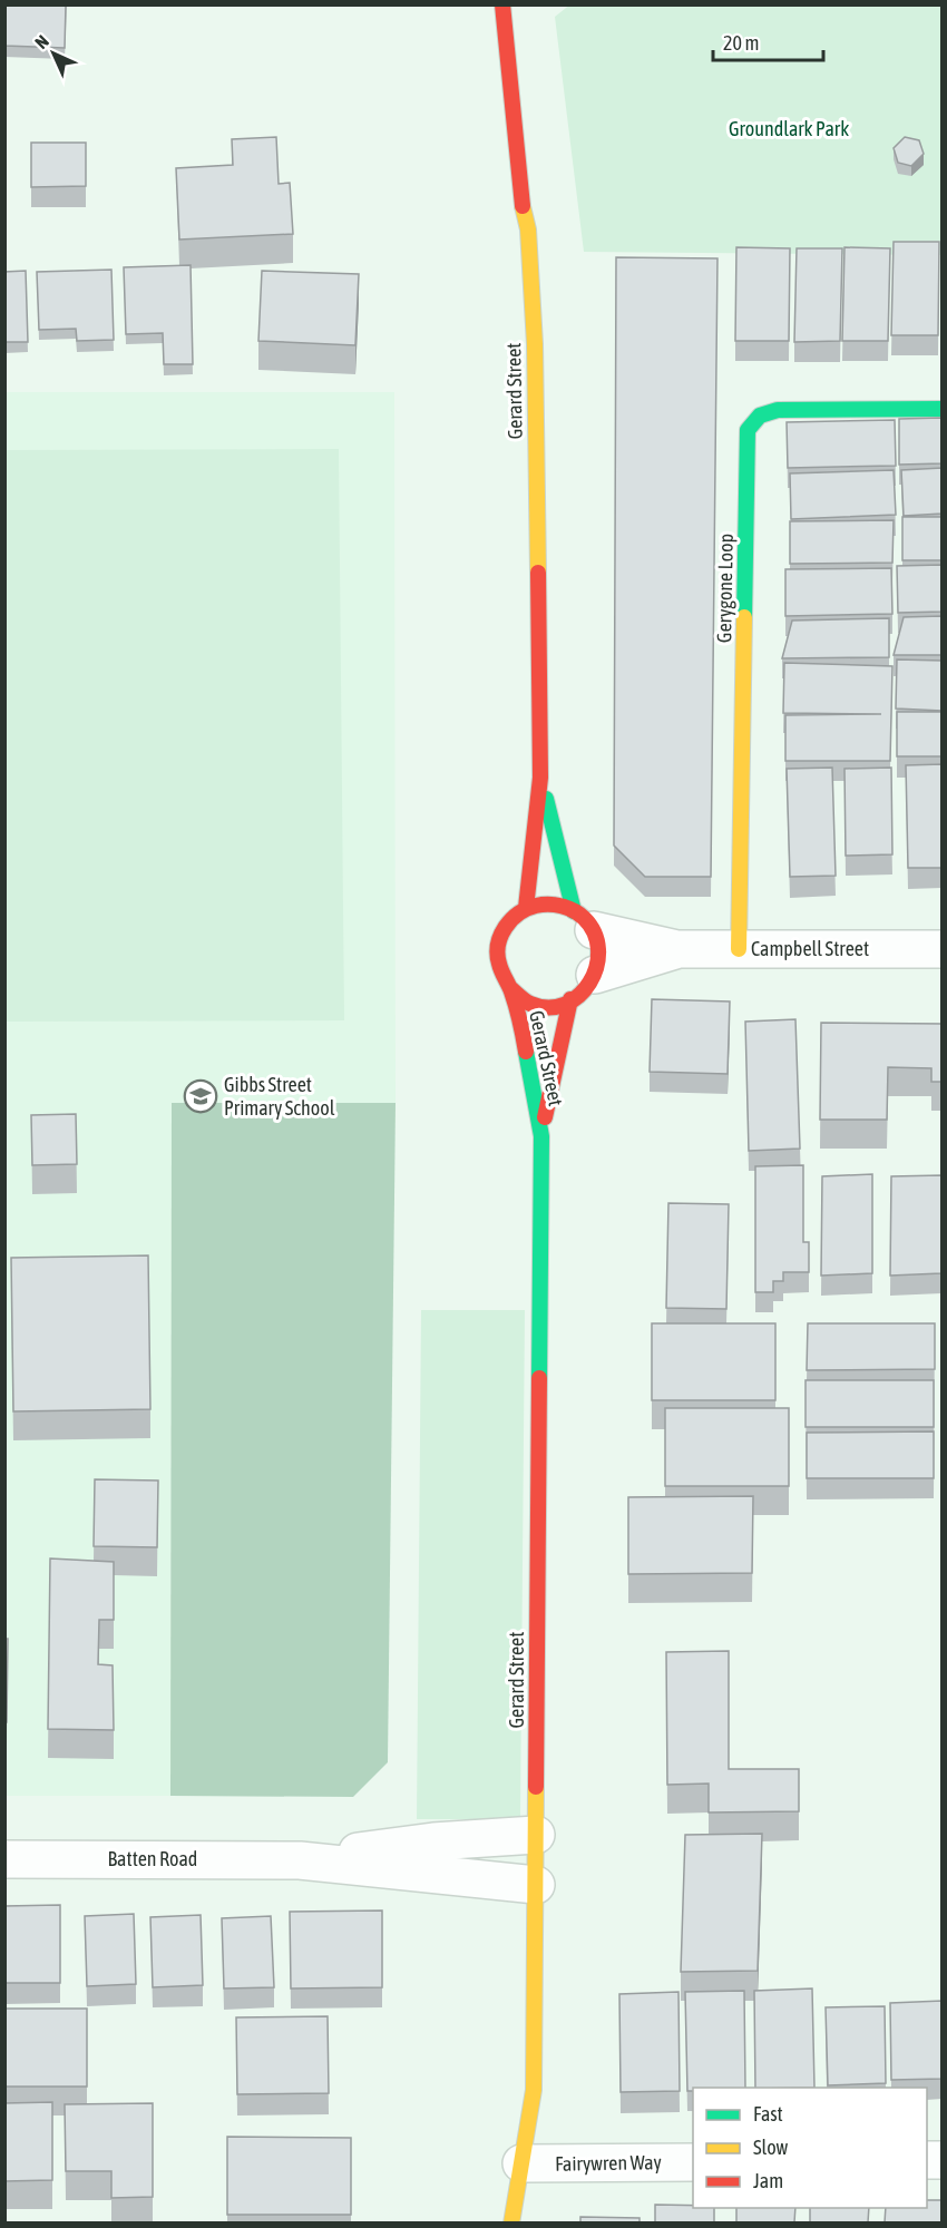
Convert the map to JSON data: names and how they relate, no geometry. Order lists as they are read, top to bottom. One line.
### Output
{"streets":{"street":["Gerard Street","Gerygone Loop","Campbell Street","Batten Road","Fairywren Way"]},"crossings":[["Gerard Street","Campbell Street"],["Gerard Street","Batten Road"],["Gerard Street","Fairywren Way"],["Gerygone Loop","Campbell Street"]],"parks":["Groundlark Park"],"places":{"school or university":["Gibbs Street Primary School"]},"legend":["Fast","Slow","Jam"],"scale_bar":"20 m","north":"top left"}
